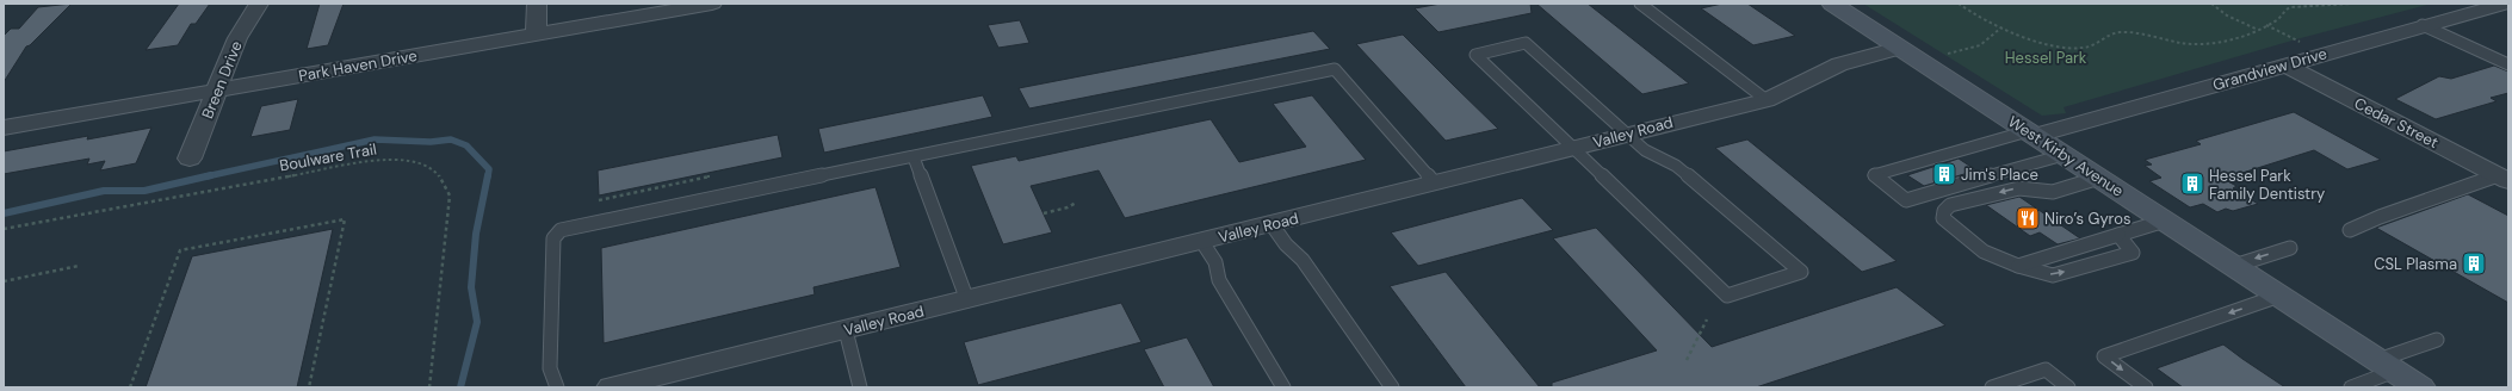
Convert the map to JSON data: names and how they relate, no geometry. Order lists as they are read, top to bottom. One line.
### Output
{"streets":{"main road":["West Kirby Avenue"],"street":["Park Haven Drive","Grandview Drive","Breen Drive","Cedar Street","Valley Road"],"path":["Boulware Trail"]},"crossings":[["Park Haven Drive","Breen Drive"],["Grandview Drive","Cedar Street"],["Grandview Drive","West Kirby Avenue"],["Valley Road","West Kirby Avenue"]],"parks":["Hessel Park"],"places":{"building":["Jim's Place","Hessel Park Family Dentistry","CSL Plasma"],"restaurant":["Niro’s Gyros"]}}
